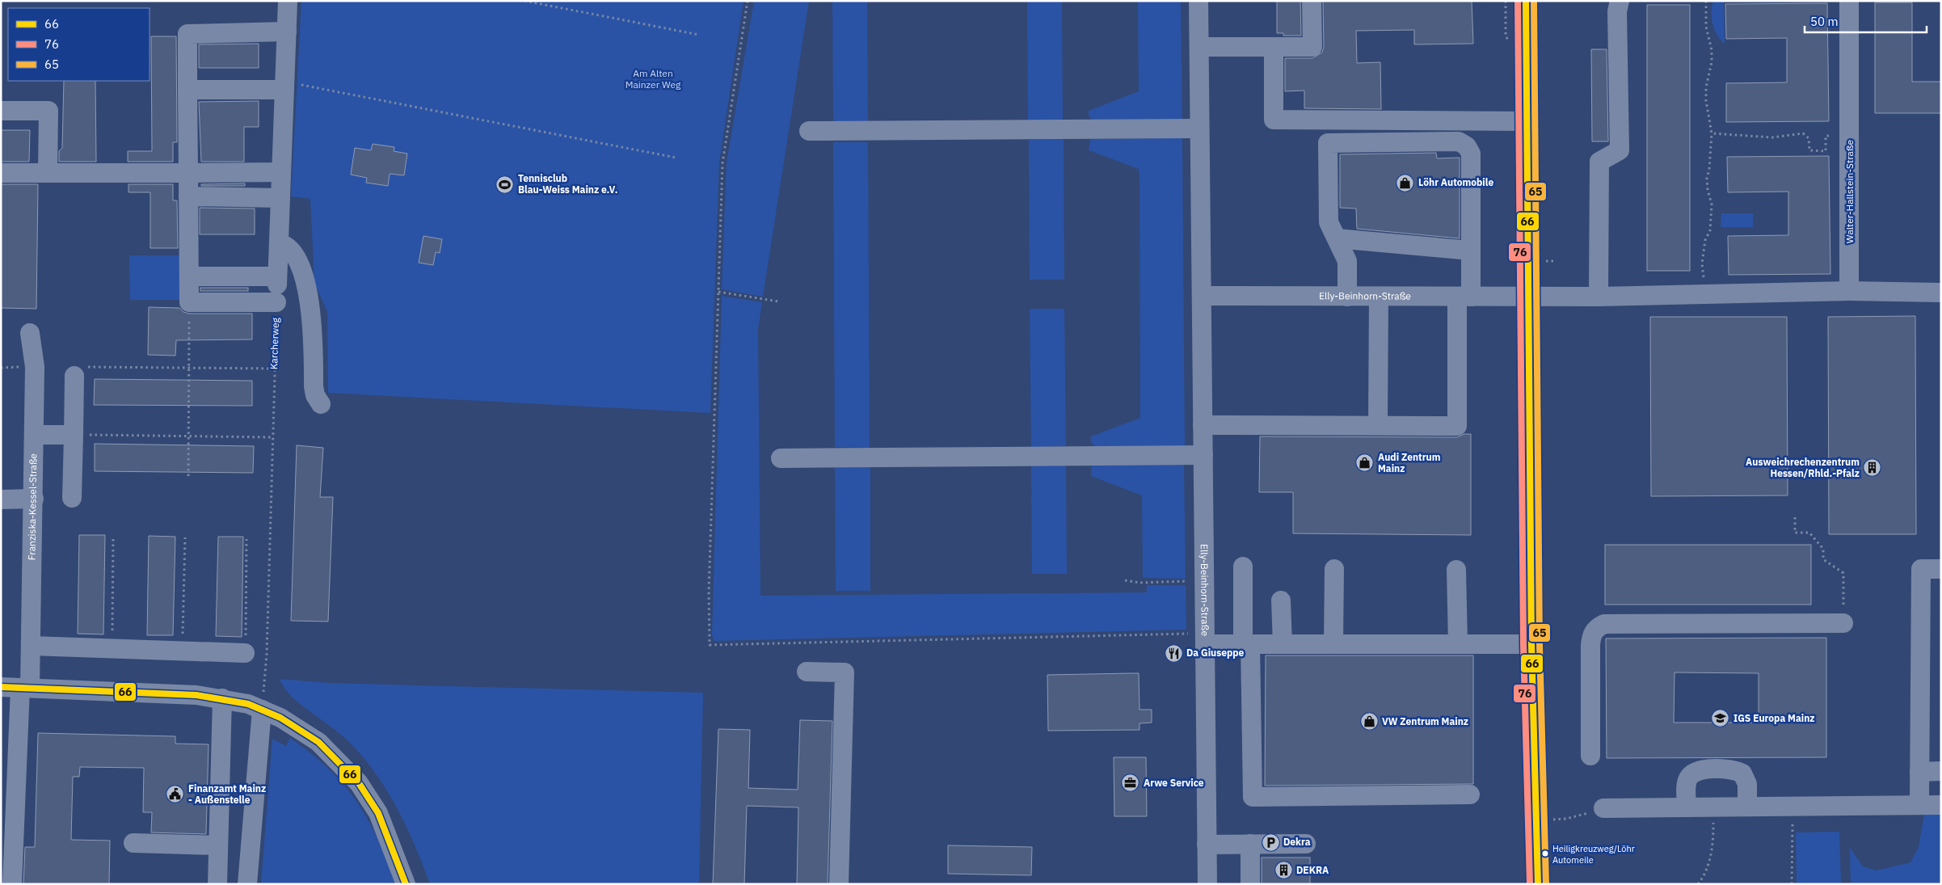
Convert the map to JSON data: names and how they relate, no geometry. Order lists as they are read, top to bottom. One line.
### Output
{"streets":{"street":["Walter-Hallstein-Straße","Elly-Beinhorn-Straße","Franziska-Kessel-Straße"],"path":["Karcherweg"]},"crossings":[["Walter-Hallstein-Straße","Elly-Beinhorn-Straße"]],"parks":["Am Alten Mainzer Weg"],"places":{"shop":["Löhr Automobile","Audi Zentrum Mainz","VW Zentrum Mainz"],"sports":["Tennisclub Blau-Weiss Mainz e.V."],"building":["Ausweichrechenzentrum Hessen/Rhld.-Pfalz","DEKRA"],"restaurant":["Da Giuseppe"],"school or university":["IGS Europa Mainz"],"office":["Arwe Service"],"public building":["Finanzamt Mainz - Außenstelle"],"parking":["Dekra"],"other":["Heiligkreuzweg/Löhr Automeile"]},"lines":["transit line 66","transit line 76","transit line 65"],"legend":["66","76","65"],"scale_bar":"50 m"}
